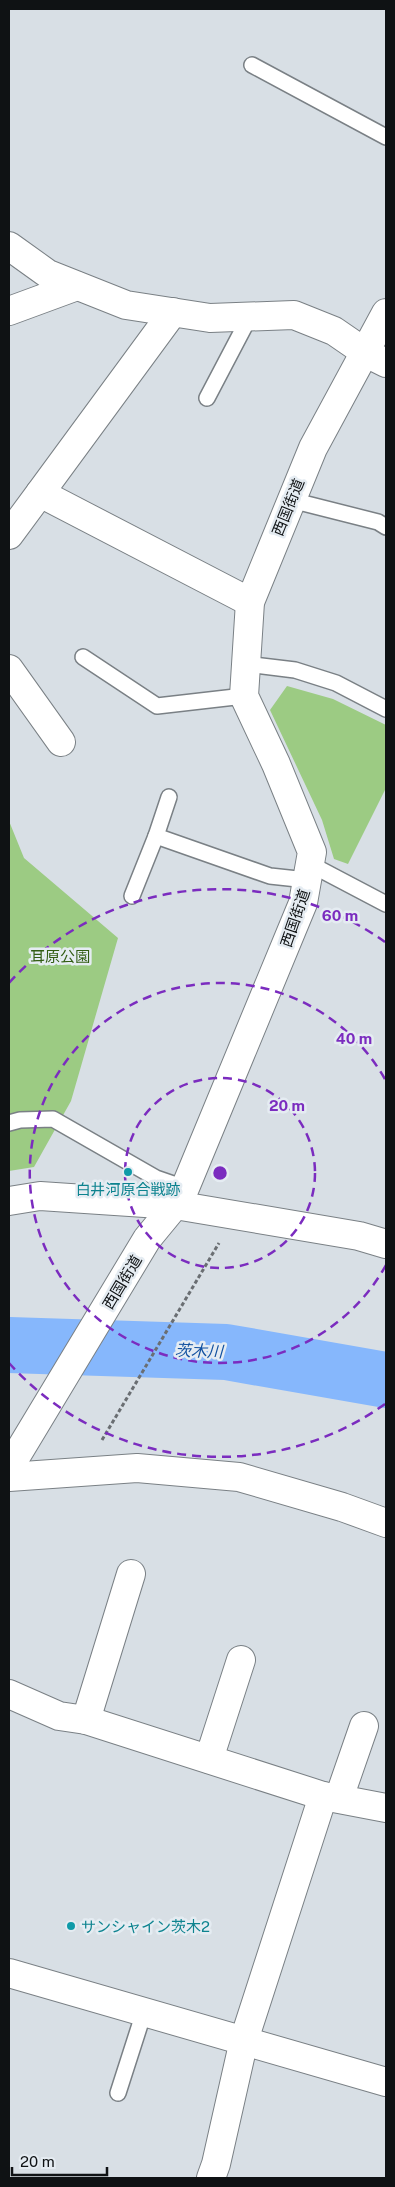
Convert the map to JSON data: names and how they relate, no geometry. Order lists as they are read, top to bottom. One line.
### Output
{"streets":{"street":["西国街道"]},"water":["茨木川"],"parks":["耳原公園"],"places":["白井河原合戦跡","サンシャイン茨木2"],"scale_bar":"20 m","rings":["60 m","40 m","20 m"]}
